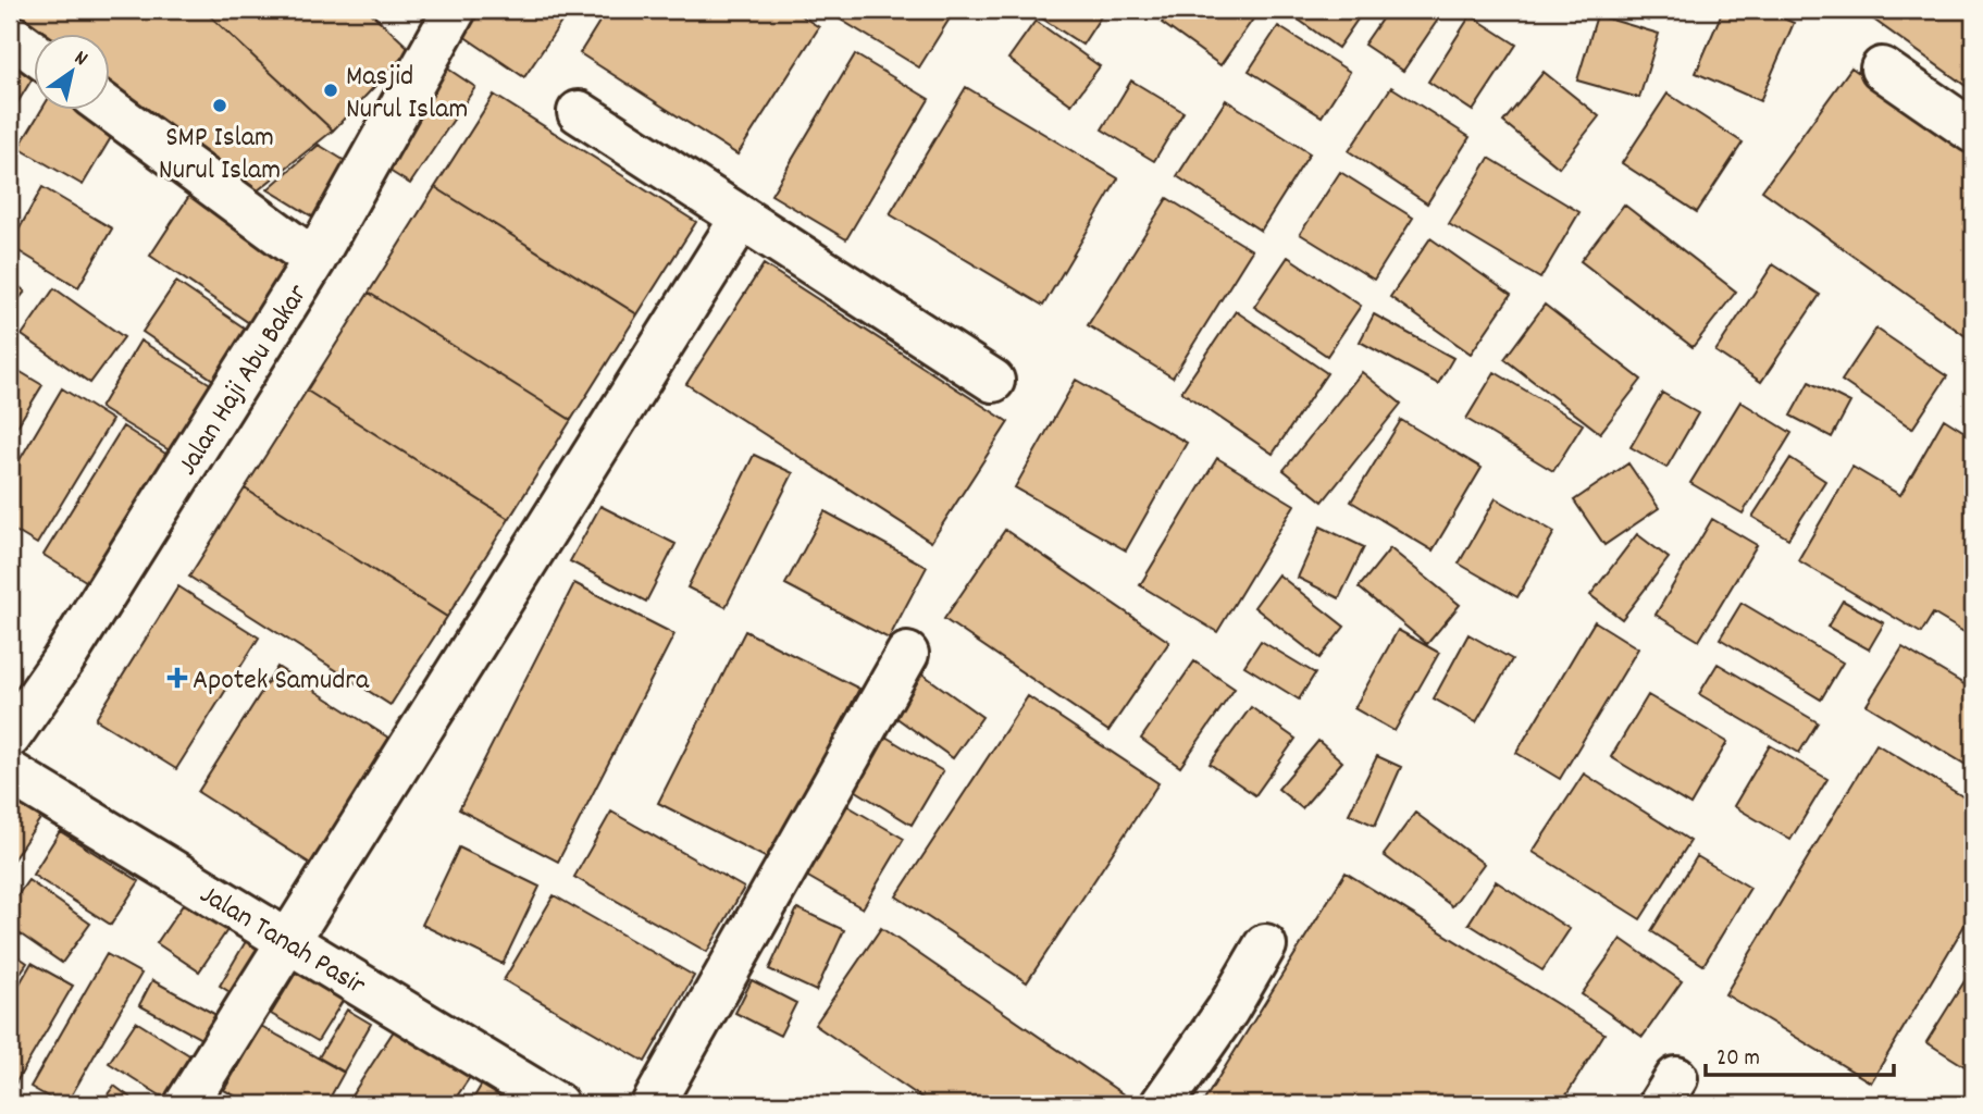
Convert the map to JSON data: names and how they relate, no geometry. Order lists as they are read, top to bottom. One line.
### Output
{"streets":{"street":["Jalan Haji Abu Bakar","Jalan Tanah Pasir"]},"places":{"other":["Masjid Nurul Islam","SMP Islam Nurul Islam"],"health":["Apotek Samudra"]},"scale_bar":"20 m","north":"top right"}
